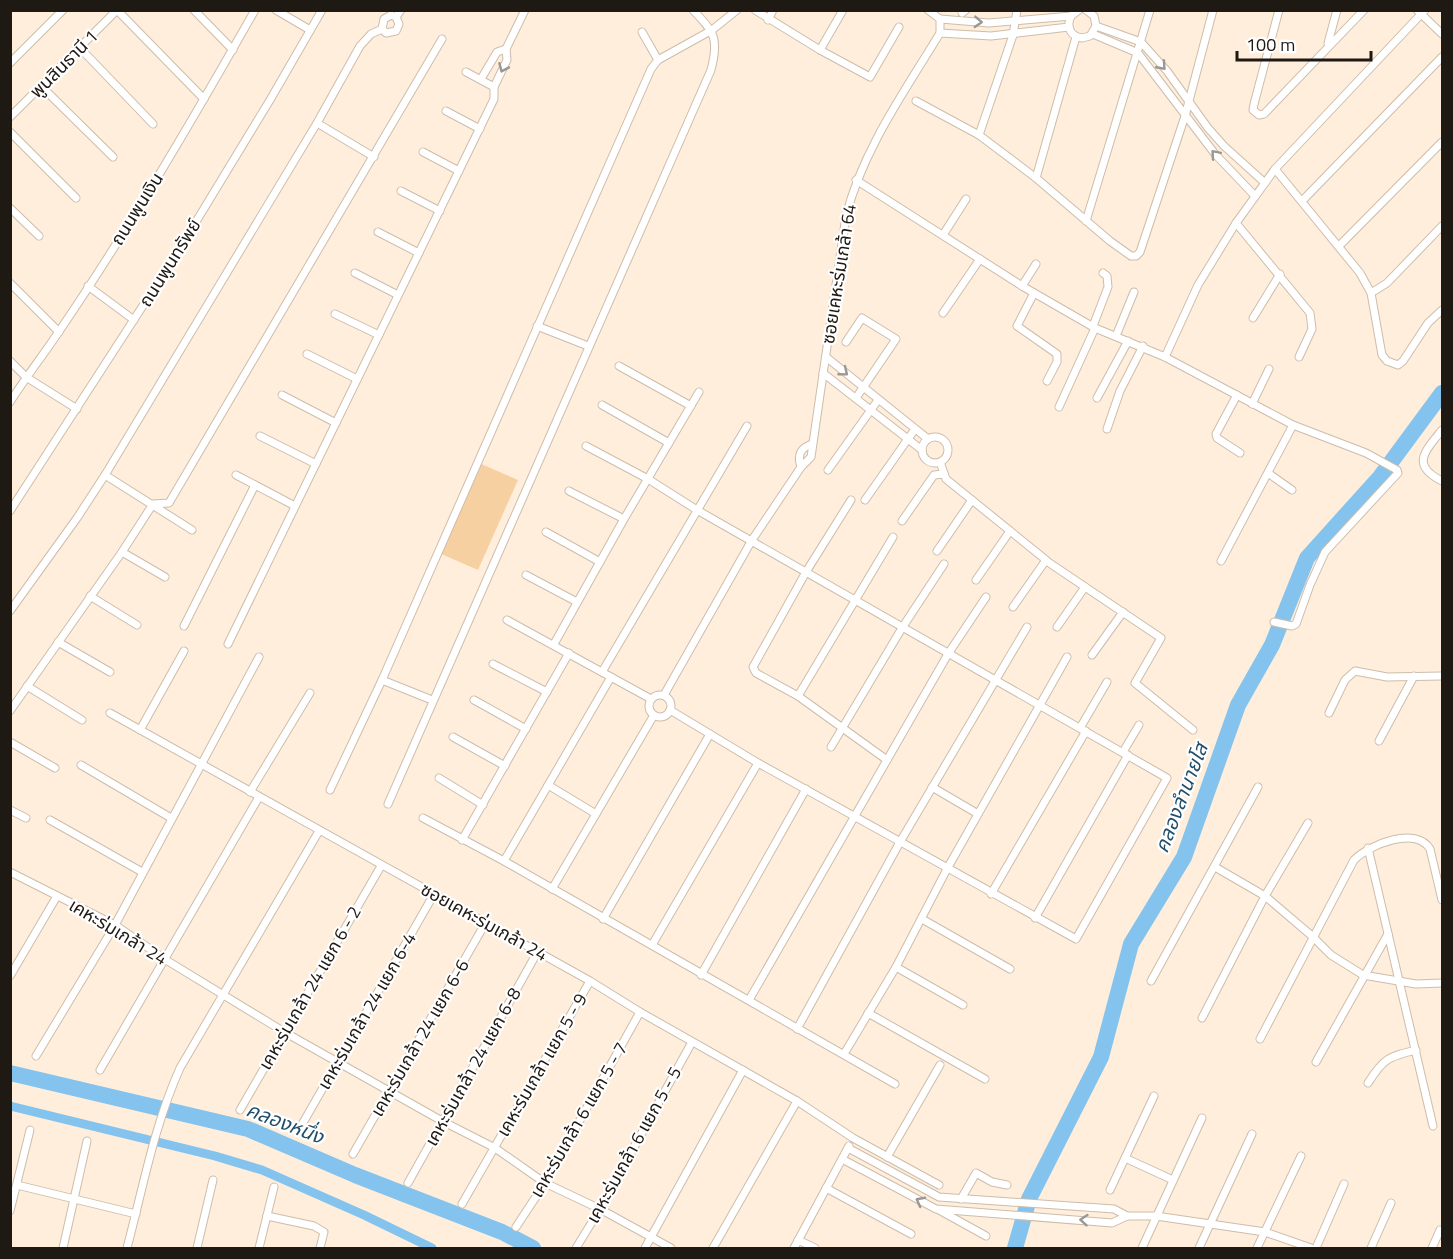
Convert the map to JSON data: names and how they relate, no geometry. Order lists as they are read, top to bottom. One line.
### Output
{"streets":{"street":["พูนสินธานี 1","ถนนพูนเงิน","ถนนพูนทรัพย์","ซอยเคหะร่มเกล้า 64","ซอยเคหะร่มเกล้า 24","เคหะร่มเกล้า 24","เคหะร่มเกล้า 24 แยก 6 - 2","เคหะร่มเกล้า 24 แยก 6-4","เคหะร่มเกล้า 24 แยก 6-6","เคหะร่มเกล้า แยก 5 - 9","เคหะร่มเกล้า 24 แยก 6-8","เคหะร่มเกล้า 6 แยก 5 - 7","เคหะร่มเกล้า 6 แยก 5 - 5"]},"crossings":[["ซอยเคหะร่มเกล้า 24","เคหะร่มเกล้า 24 แยก 6 - 2"],["ซอยเคหะร่มเกล้า 24","เคหะร่มเกล้า 24 แยก 6-4"],["ซอยเคหะร่มเกล้า 24","เคหะร่มเกล้า 24 แยก 6-6"],["ซอยเคหะร่มเกล้า 24","เคหะร่มเกล้า แยก 5 - 9"],["ซอยเคหะร่มเกล้า 24","เคหะร่มเกล้า 24 แยก 6-8"],["ซอยเคหะร่มเกล้า 24","เคหะร่มเกล้า 6 แยก 5 - 7"],["ซอยเคหะร่มเกล้า 24","เคหะร่มเกล้า 6 แยก 5 - 5"],["เคหะร่มเกล้า 24","เคหะร่มเกล้า 24 แยก 6 - 2"],["เคหะร่มเกล้า 24","เคหะร่มเกล้า 24 แยก 6-4"],["เคหะร่มเกล้า 24","เคหะร่มเกล้า 24 แยก 6-6"],["เคหะร่มเกล้า 24","เคหะร่มเกล้า แยก 5 - 9"],["เคหะร่มเกล้า 24","เคหะร่มเกล้า 24 แยก 6-8"],["เคหะร่มเกล้า 24","เคหะร่มเกล้า 6 แยก 5 - 7"],["เคหะร่มเกล้า 24","เคหะร่มเกล้า 6 แยก 5 - 5"]],"water":["คลองลำนายโส","คลองหนึ่ง"],"scale_bar":"100 m"}
